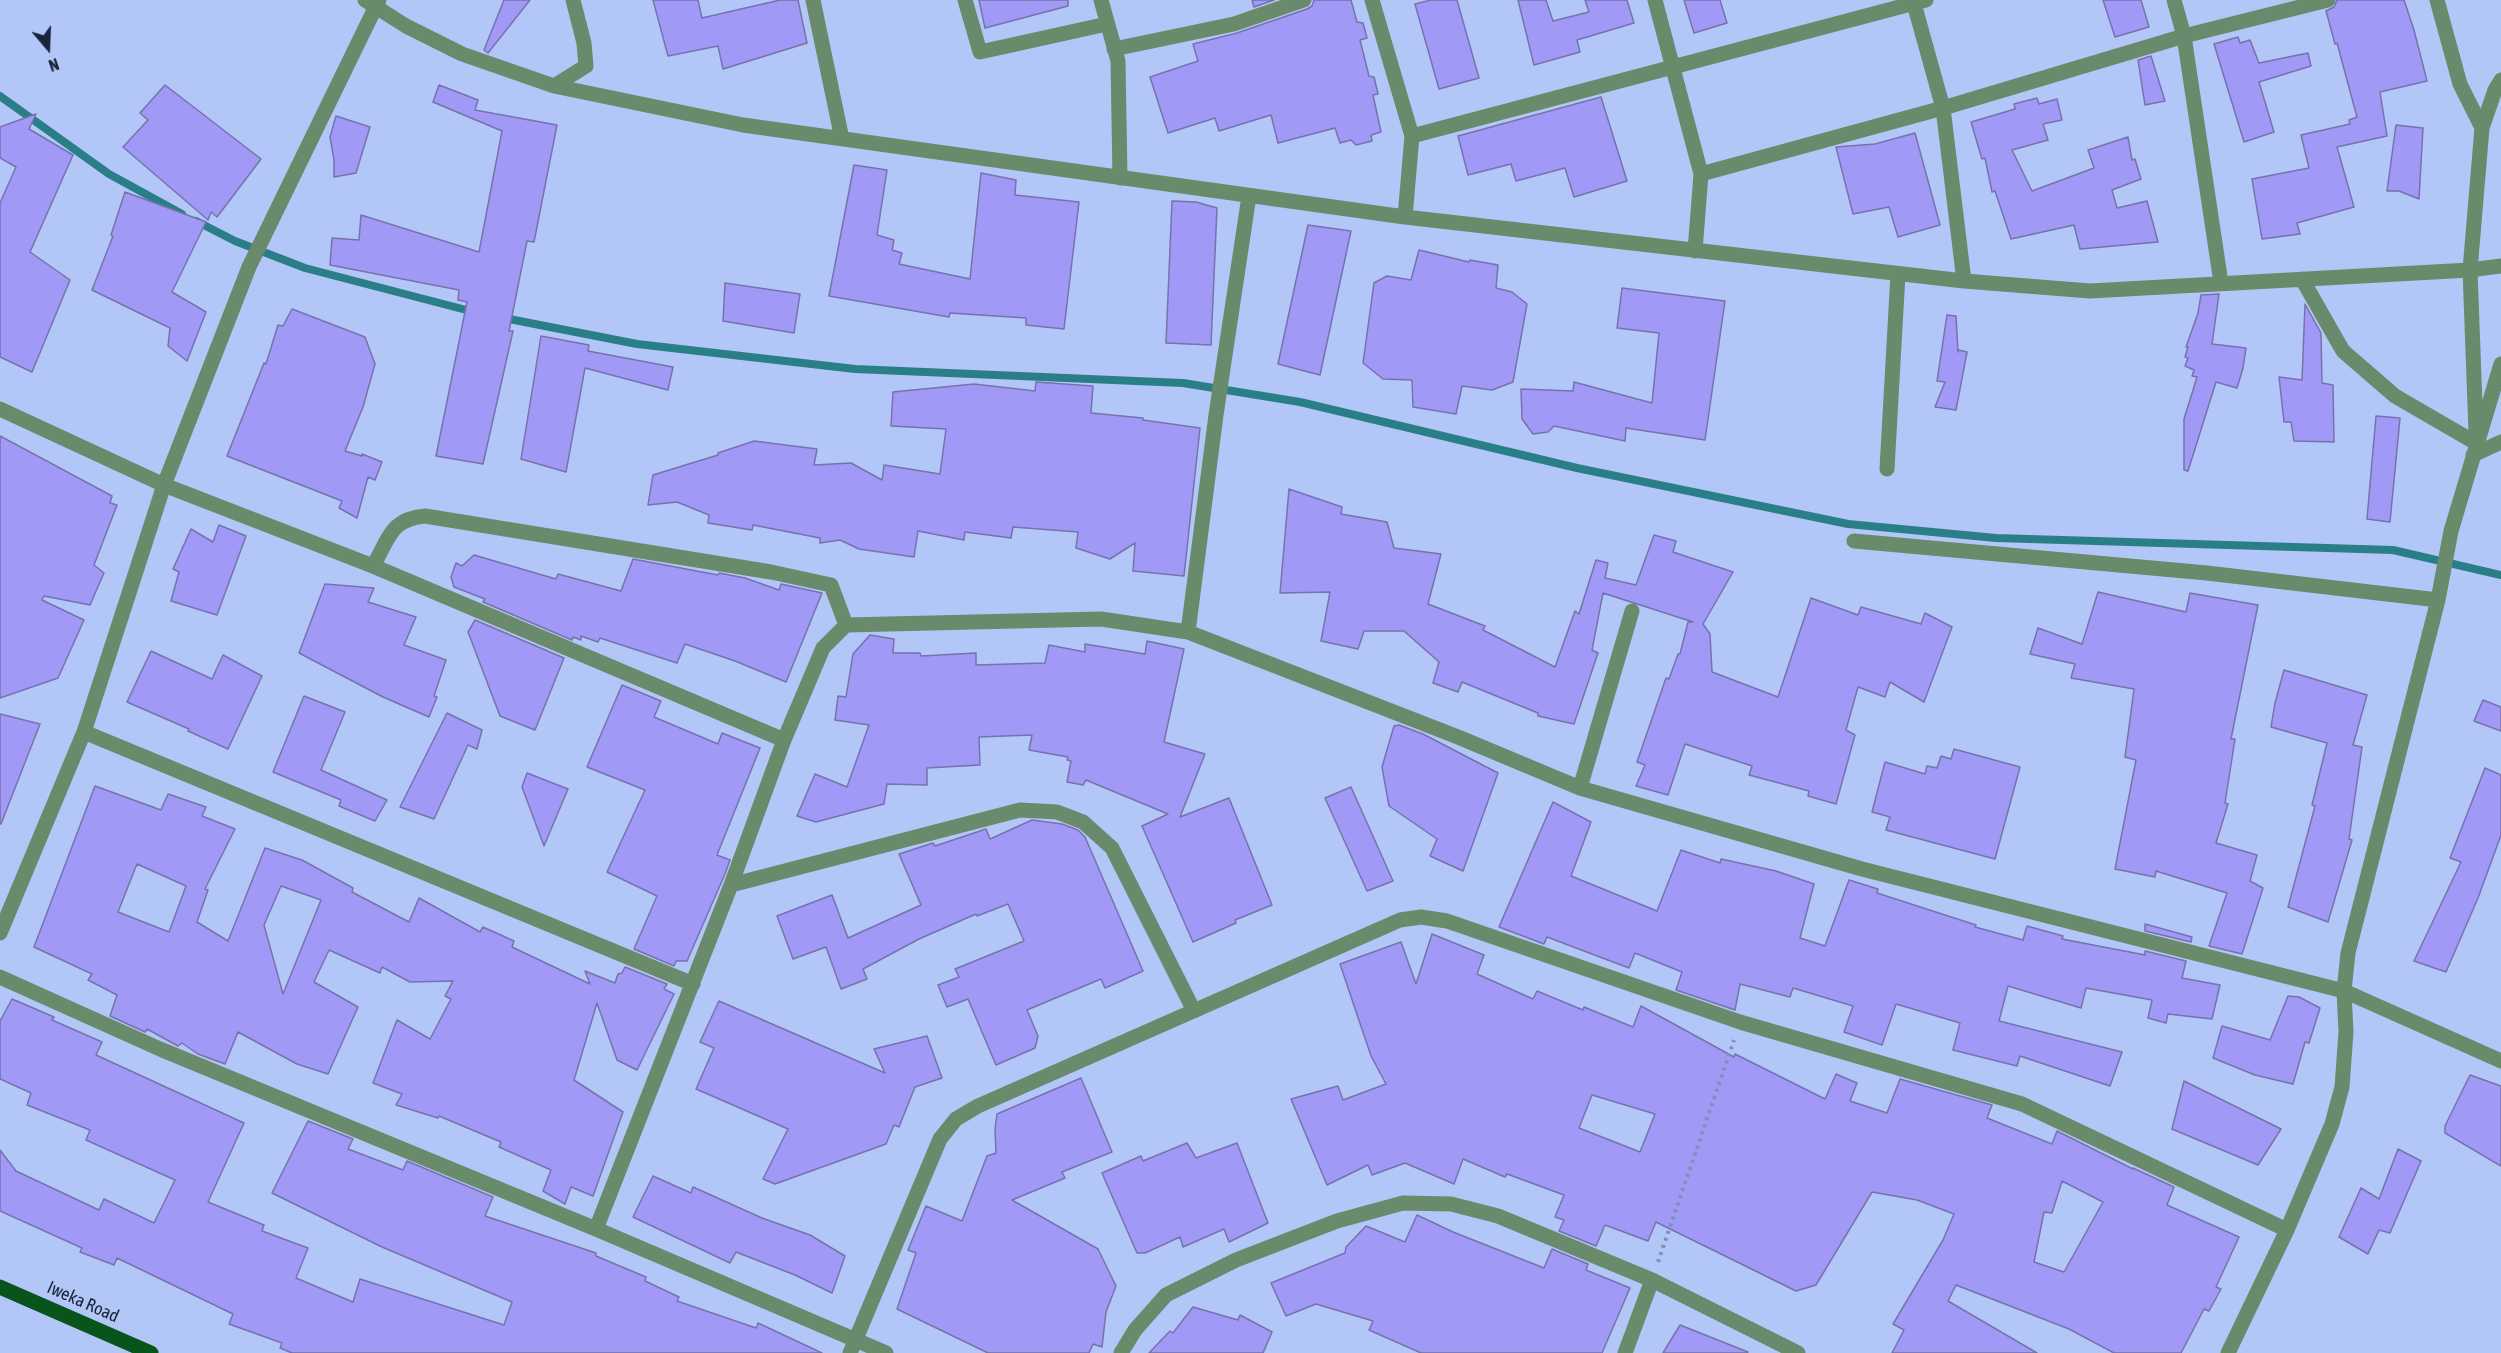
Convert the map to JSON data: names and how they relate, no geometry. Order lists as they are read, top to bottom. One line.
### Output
{"streets":{"main road":["Iweka Road"]},"north":"bottom"}
